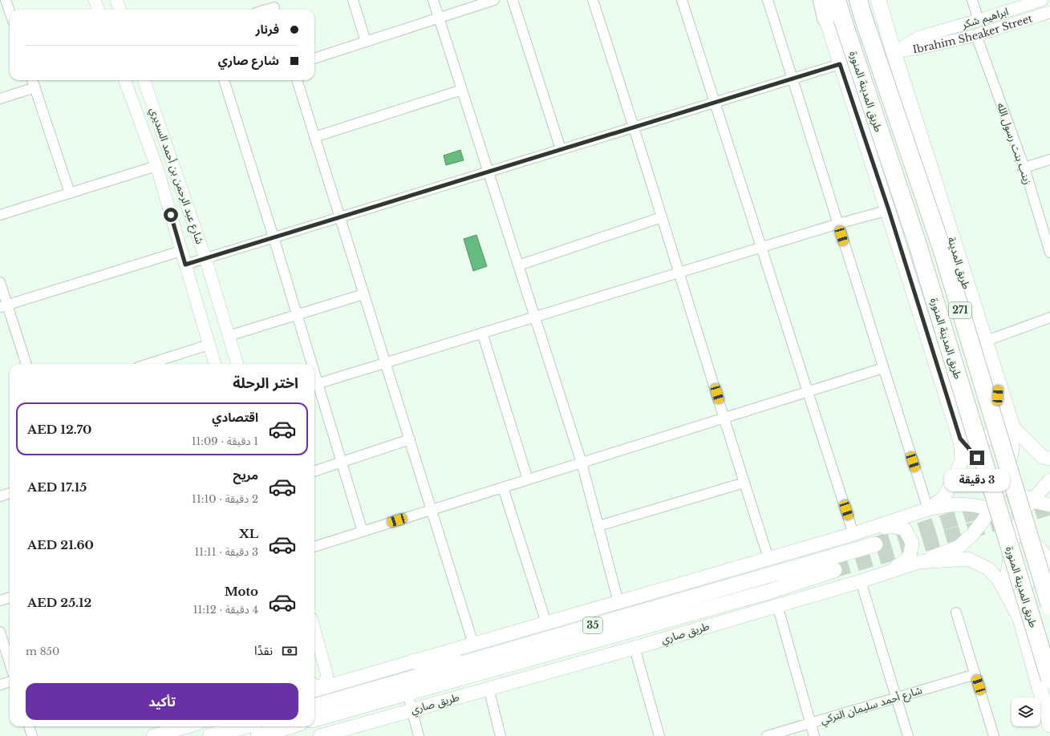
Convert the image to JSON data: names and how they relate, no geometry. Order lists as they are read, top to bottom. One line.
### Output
{"streets":{"highway":["طريق المدينة المنورة","271"],"main road":["طريق المدينة","35","طريق صاري"],"street":["ابراهيم شكر","Ibrahim Sheaker Street","زينب بنت رسول الله","شارع عبد الرحمن بن أحمد السديري","شارع أحمد سليمان التركي"]},"crossings":[["ابراهيم شكر","Ibrahim Sheaker Street"],["ابراهيم شكر","طريق المدينة"],["Ibrahim Sheaker Street","زينب بنت رسول الله"],["Ibrahim Sheaker Street","طريق المدينة"],["طريق المدينة","طريق صاري"]],"page":{"banner":["فرنار","شارع صاري"],"heading":"اختر الرحلة","list":[{"name":"اقتصادي","note":"1 دقيقة · 11:09","value":"AED 12.70"},{"name":"مريح","note":"2 دقيقة · 11:10","value":"AED 17.15"},{"name":"XL","note":"3 دقيقة · 11:11","value":"AED 21.60"},{"name":"Moto","note":"4 دقيقة · 11:12","value":"AED 25.12"}],"bubble":"3 دقيقة","pay":["نقدًا","850 m"],"buttons":"تأكيد"}}
